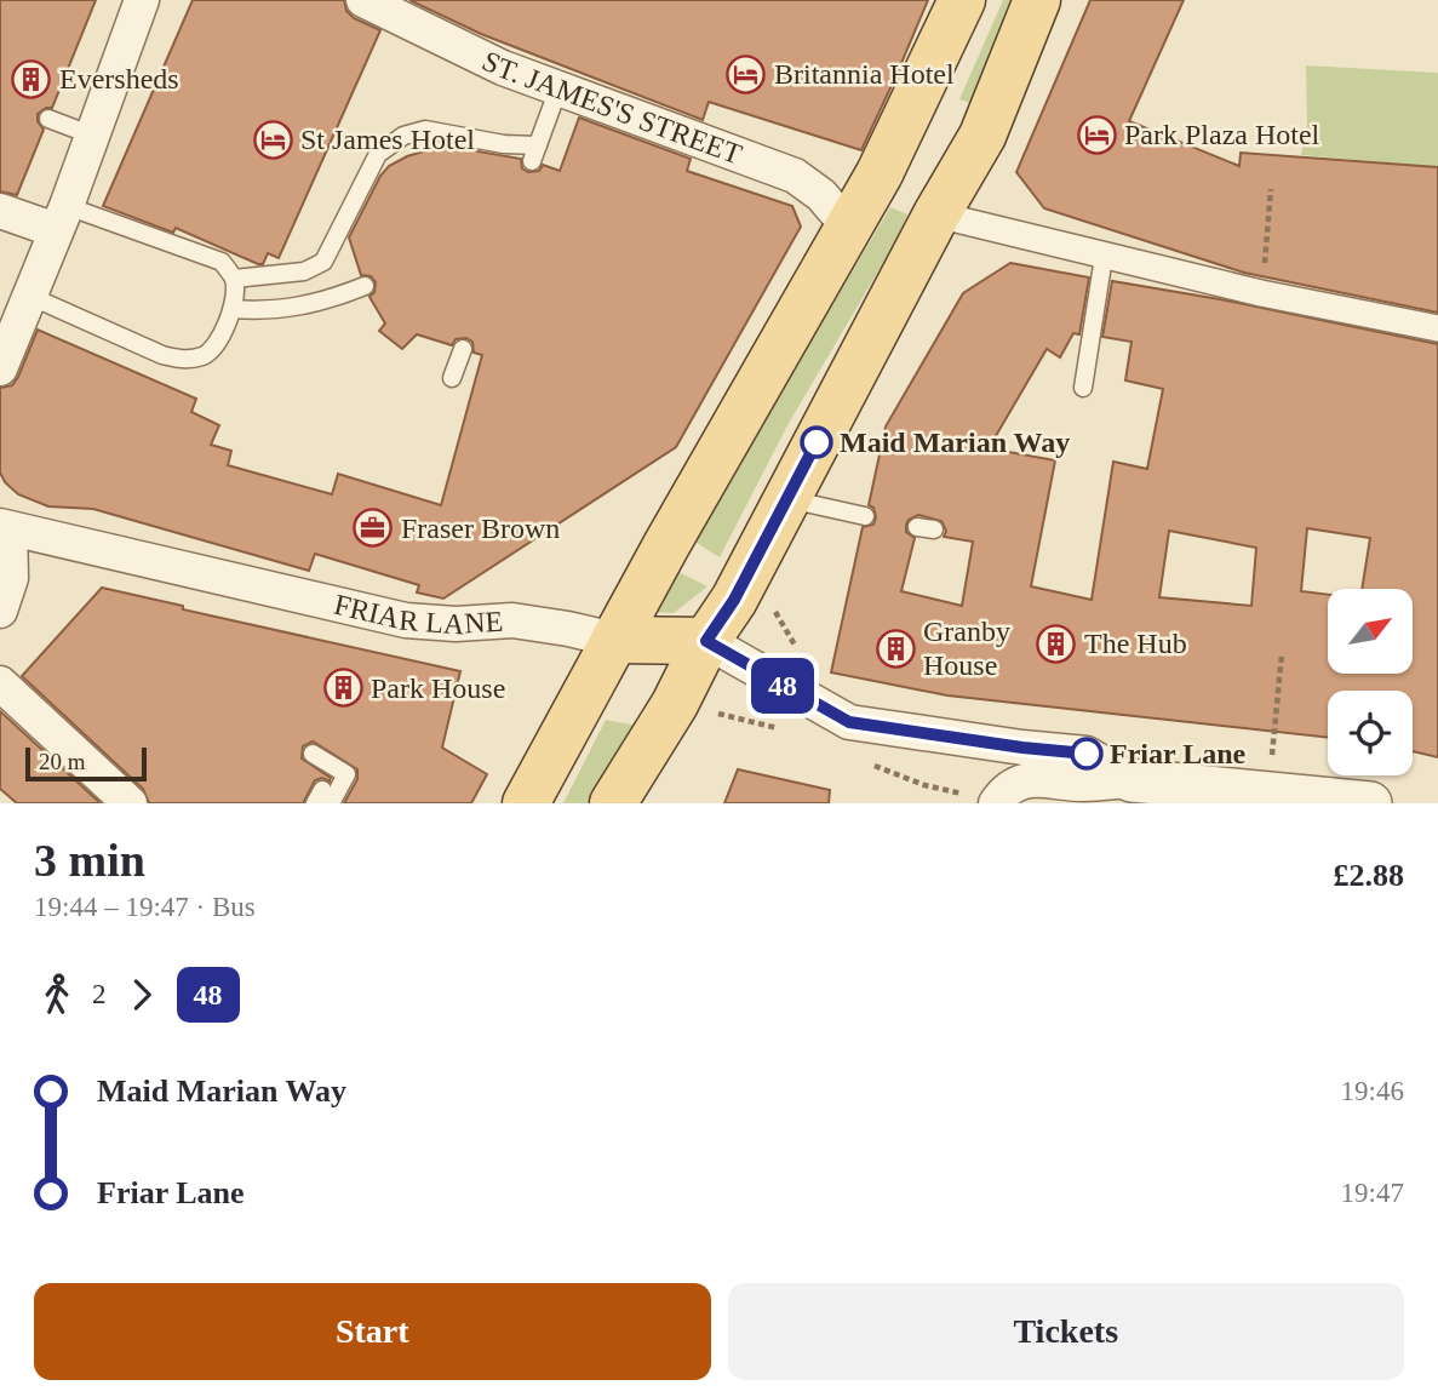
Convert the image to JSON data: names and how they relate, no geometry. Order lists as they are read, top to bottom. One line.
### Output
{"streets":{"main road":["FRIAR LANE"],"street":["ST. JAMES'S STREET"]},"places":{"hotel":["Britannia Hotel","Park Plaza Hotel","St James Hotel"],"building":["Eversheds","The Hub","Granby House","Park House"],"other":["Maid Marian Way","Friar Lane"],"office":["Fraser Brown"]},"lines":["bus line 48"],"scale_bar":"20 m","north":"top right","page":{"on_map":"48","scale":"20 m","heading":["3 min","19:44 – 19:47 · Bus","£2.88"],"legs":["2","48"],"list":[{"name":"Maid Marian Way","value":"19:46"},{"name":"Friar Lane","value":"19:47"}],"buttons":["Start","Tickets"]}}
